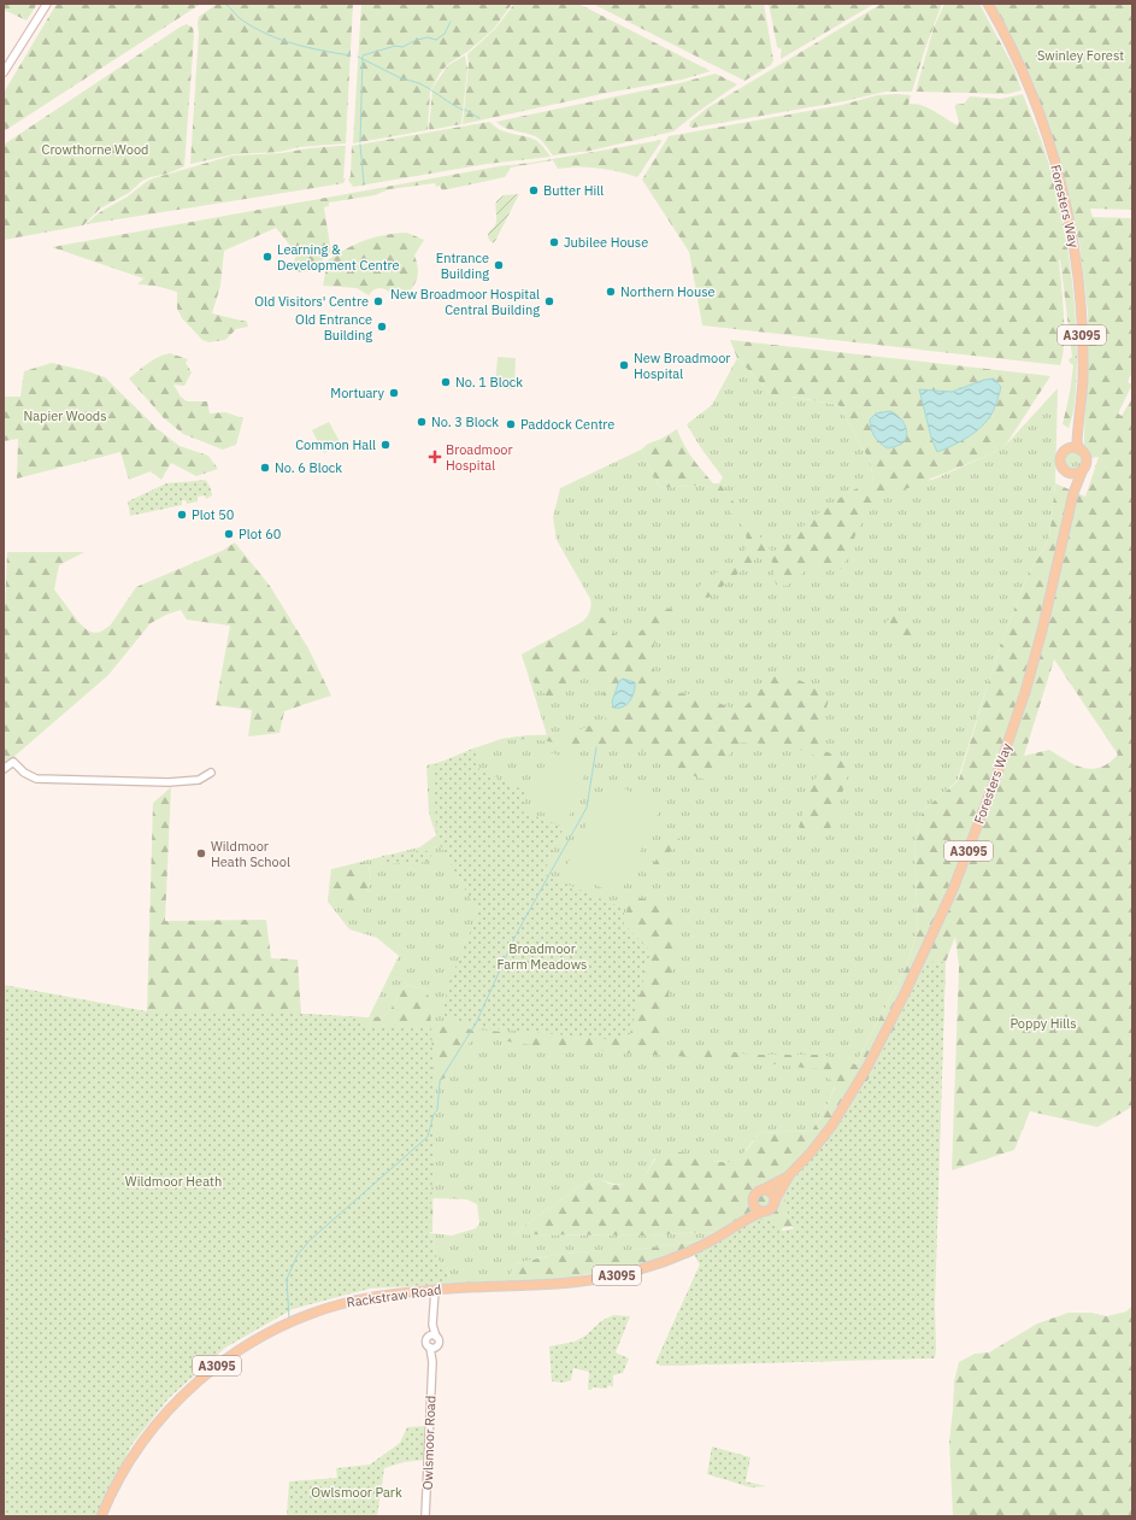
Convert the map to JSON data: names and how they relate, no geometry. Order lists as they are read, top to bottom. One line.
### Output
{"streets":{"main road":["Foresters Way","A3095","Rackstraw Road"],"street":["Owlsmoor Road"]},"crossings":[["Foresters Way","Rackstraw Road"]],"parks":["Swinley Forest","Crowthorne Wood","Napier Woods","Broadmoor Farm Meadows","Poppy Hills","Wildmoor Heath","Owlsmoor Park"],"places":{"other":["Butter Hill","Jubilee House","Learning & Development Centre","Entrance Building","Northern House","Old Visitors' Centre","New Broadmoor Hospital Central Building","Old Entrance Building","New Broadmoor Hospital","No. 1 Block","Mortuary","No. 3 Block","Paddock Centre","Common Hall","No. 6 Block","Plot 50","Plot 60","Wildmoor Heath School"],"health":["Broadmoor Hospital"]}}
